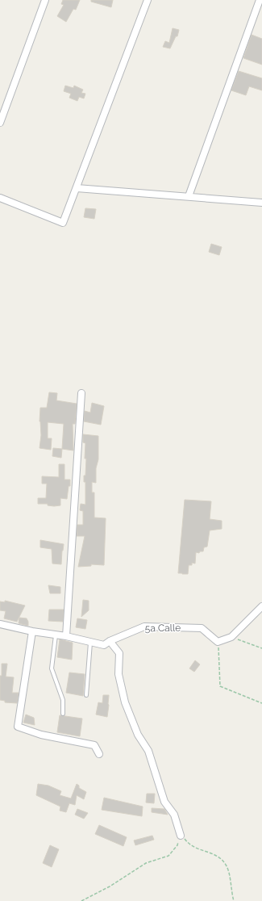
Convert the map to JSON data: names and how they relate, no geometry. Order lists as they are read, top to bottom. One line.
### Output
{"streets":{"street":["5a Calle"]}}
